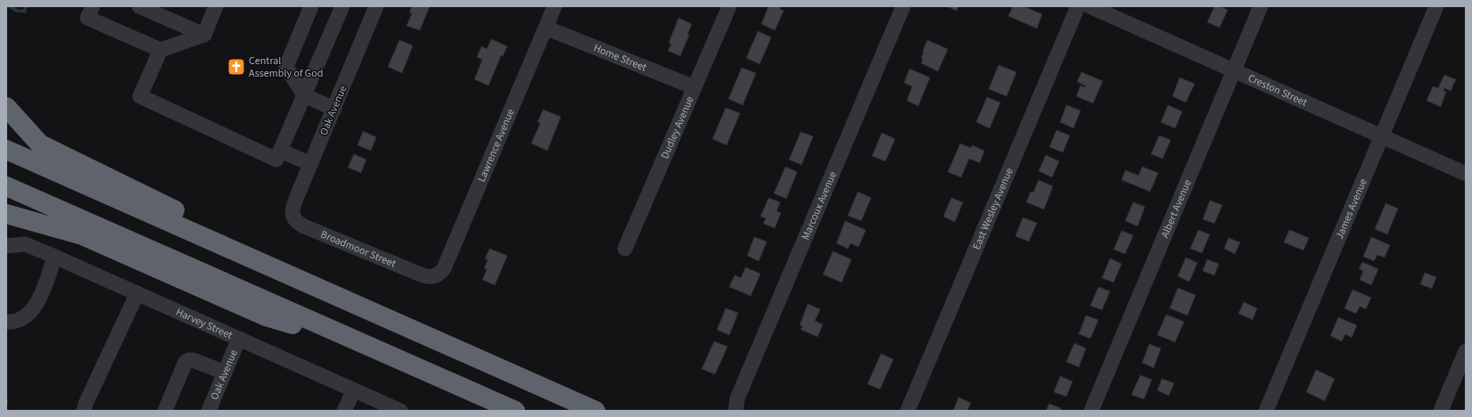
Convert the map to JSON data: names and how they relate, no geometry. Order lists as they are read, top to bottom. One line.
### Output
{"streets":{"street":["Home Street","Creston Street","Oak Avenue","Dudley Avenue","Lawrence Avenue","Marcoux Avenue","East Wesley Avenue","Albert Avenue","James Avenue","Broadmoor Street","Harvey Street"]},"crossings":[["Home Street","Dudley Avenue"],["Home Street","Lawrence Avenue"],["Creston Street","Albert Avenue"],["Creston Street","James Avenue"],["Oak Avenue","Broadmoor Street"],["Oak Avenue","Harvey Street"],["Lawrence Avenue","Broadmoor Street"]],"places":{"church":["Central Assembly of God"]}}
